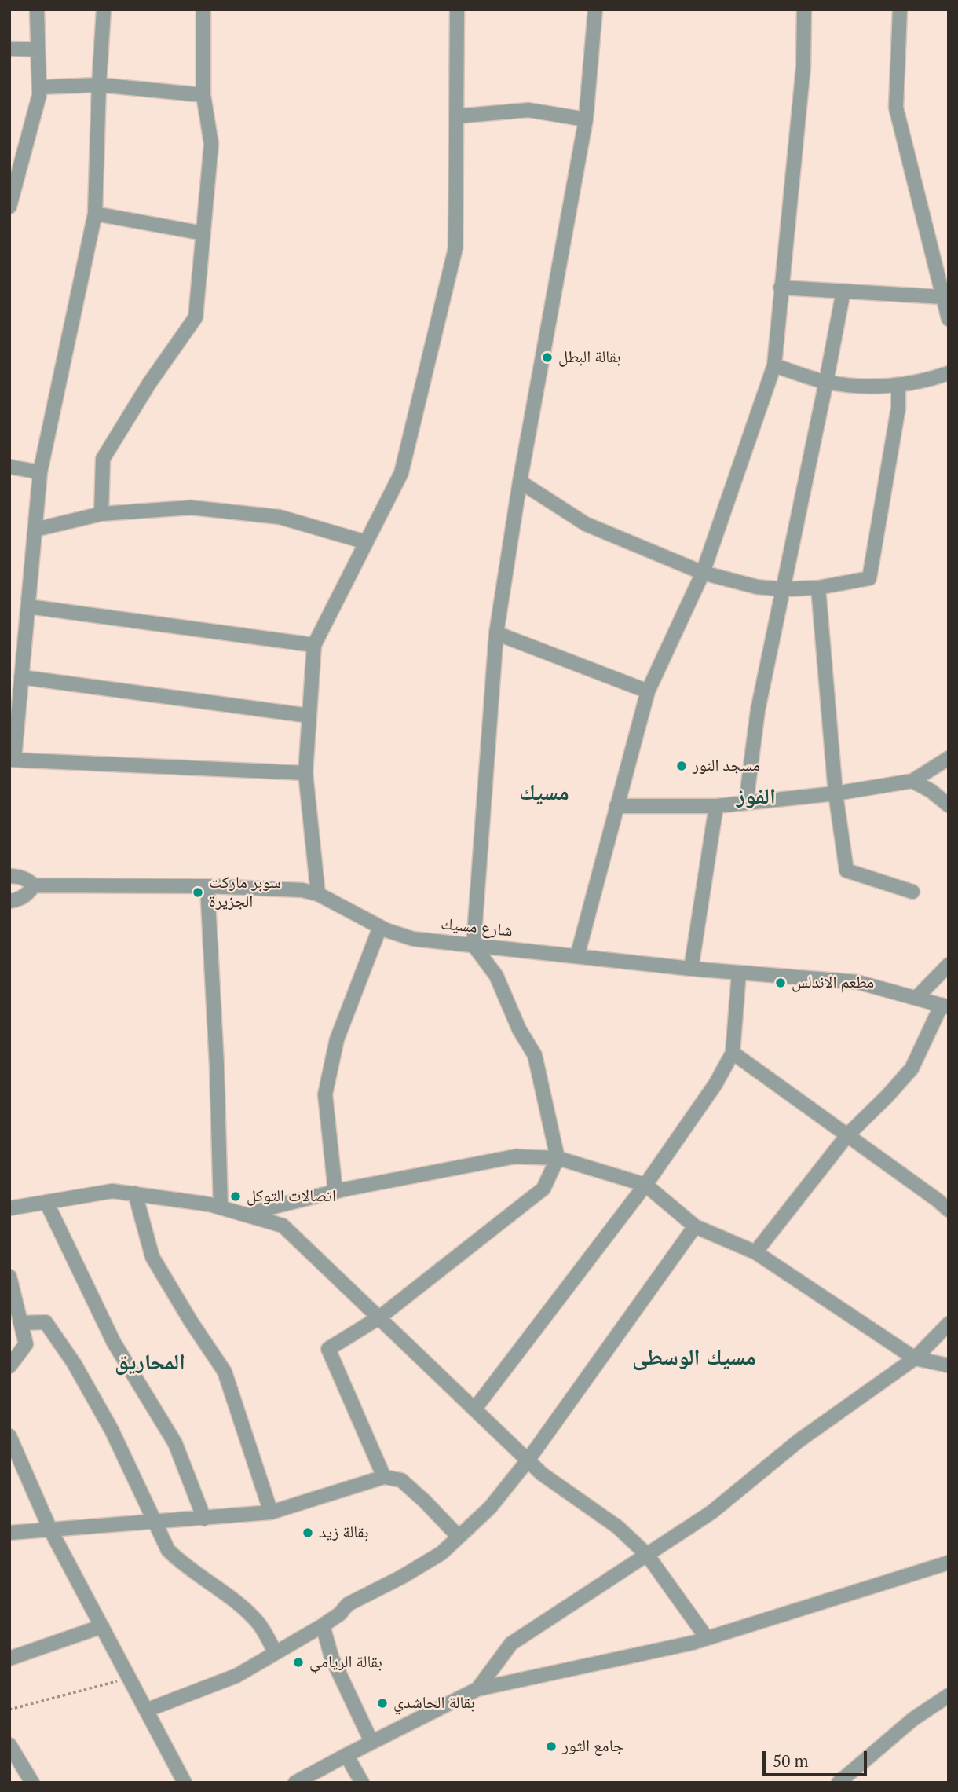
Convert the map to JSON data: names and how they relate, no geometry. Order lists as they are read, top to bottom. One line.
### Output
{"streets":{"street":["شارع مسيك"]},"districts":["مسيك","الفوز","مسيك الوسطى","المحاريق"],"places":["بقالة البطل","مسجد النور","سوبر ماركت الجزيرة","مطعم الاندلس","اتصالات التوكل","بقالة زيد","بقالة الريامي","بقالة الحاشدي","جامع الثور"],"scale_bar":"50 m"}
